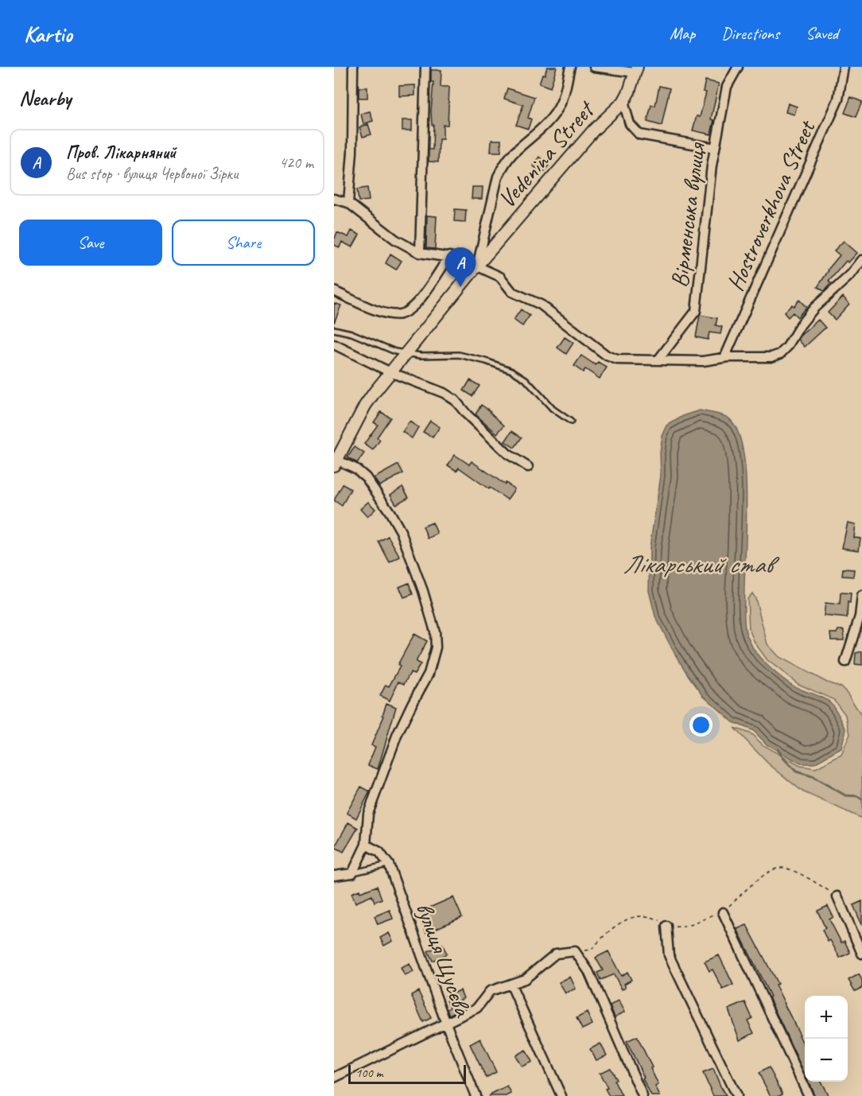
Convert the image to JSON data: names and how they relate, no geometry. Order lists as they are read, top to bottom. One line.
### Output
{"streets":{"street":["Vedenina Street","Hostroverkhova Street","Вірменська вулиця","вулиця Щусєва"]},"water":["Лікарський став"],"scale_bar":"100 m","page":{"header":"Kartio","nav":["Map","Directions","Saved"],"heading":"Nearby","list":[{"mark":"A","name":"Пров. Лікарняний","note":"Bus stop · вулиця Червоної Зірки","value":"420 m"}],"buttons":["Save","Share"],"pins":"A","map_buttons":["+","−"],"scale":"100 m"}}
